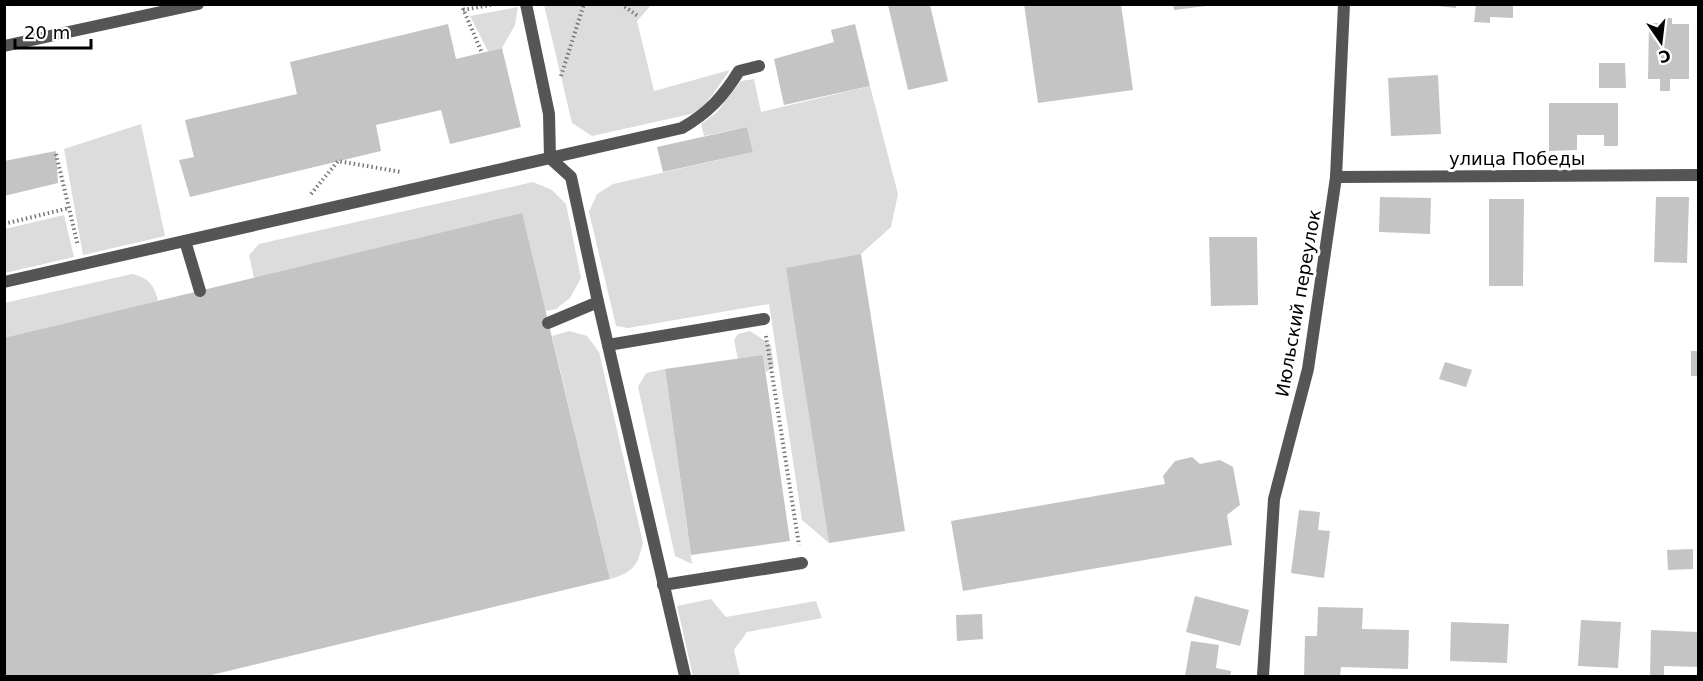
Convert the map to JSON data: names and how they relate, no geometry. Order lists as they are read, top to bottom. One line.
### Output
{"streets":{"street":["улица Победы","Июльский переулок"]},"crossings":[["улица Победы","Июльский переулок"]],"scale_bar":"20 m","north":"bottom"}
